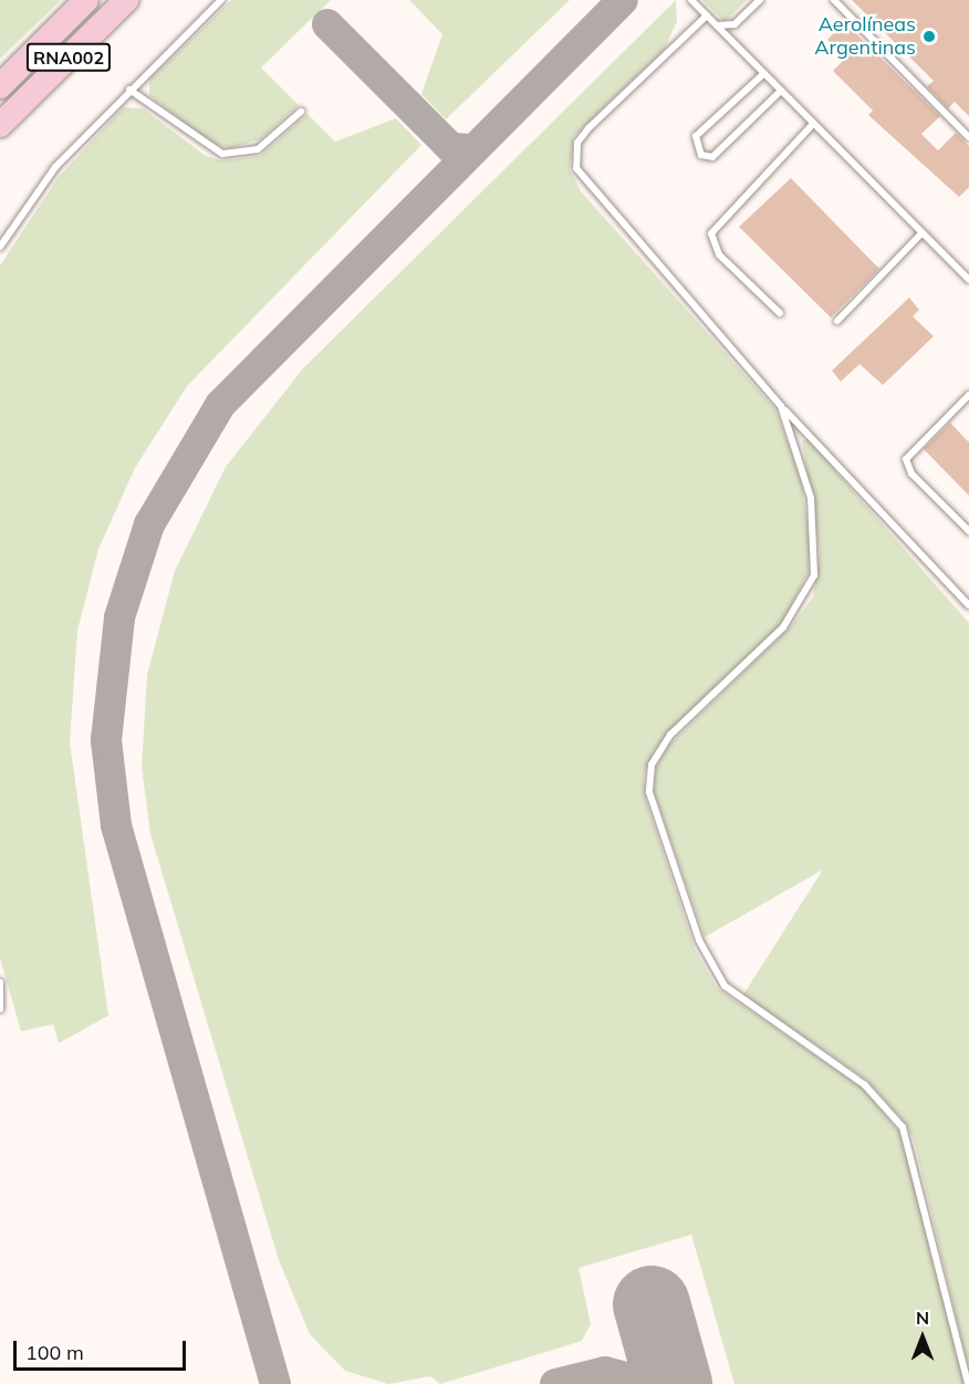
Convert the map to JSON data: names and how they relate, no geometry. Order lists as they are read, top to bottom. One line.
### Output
{"streets":{"highway":["RNA002"]},"places":["Aerolíneas Argentinas"],"scale_bar":"100 m","north":"top"}
